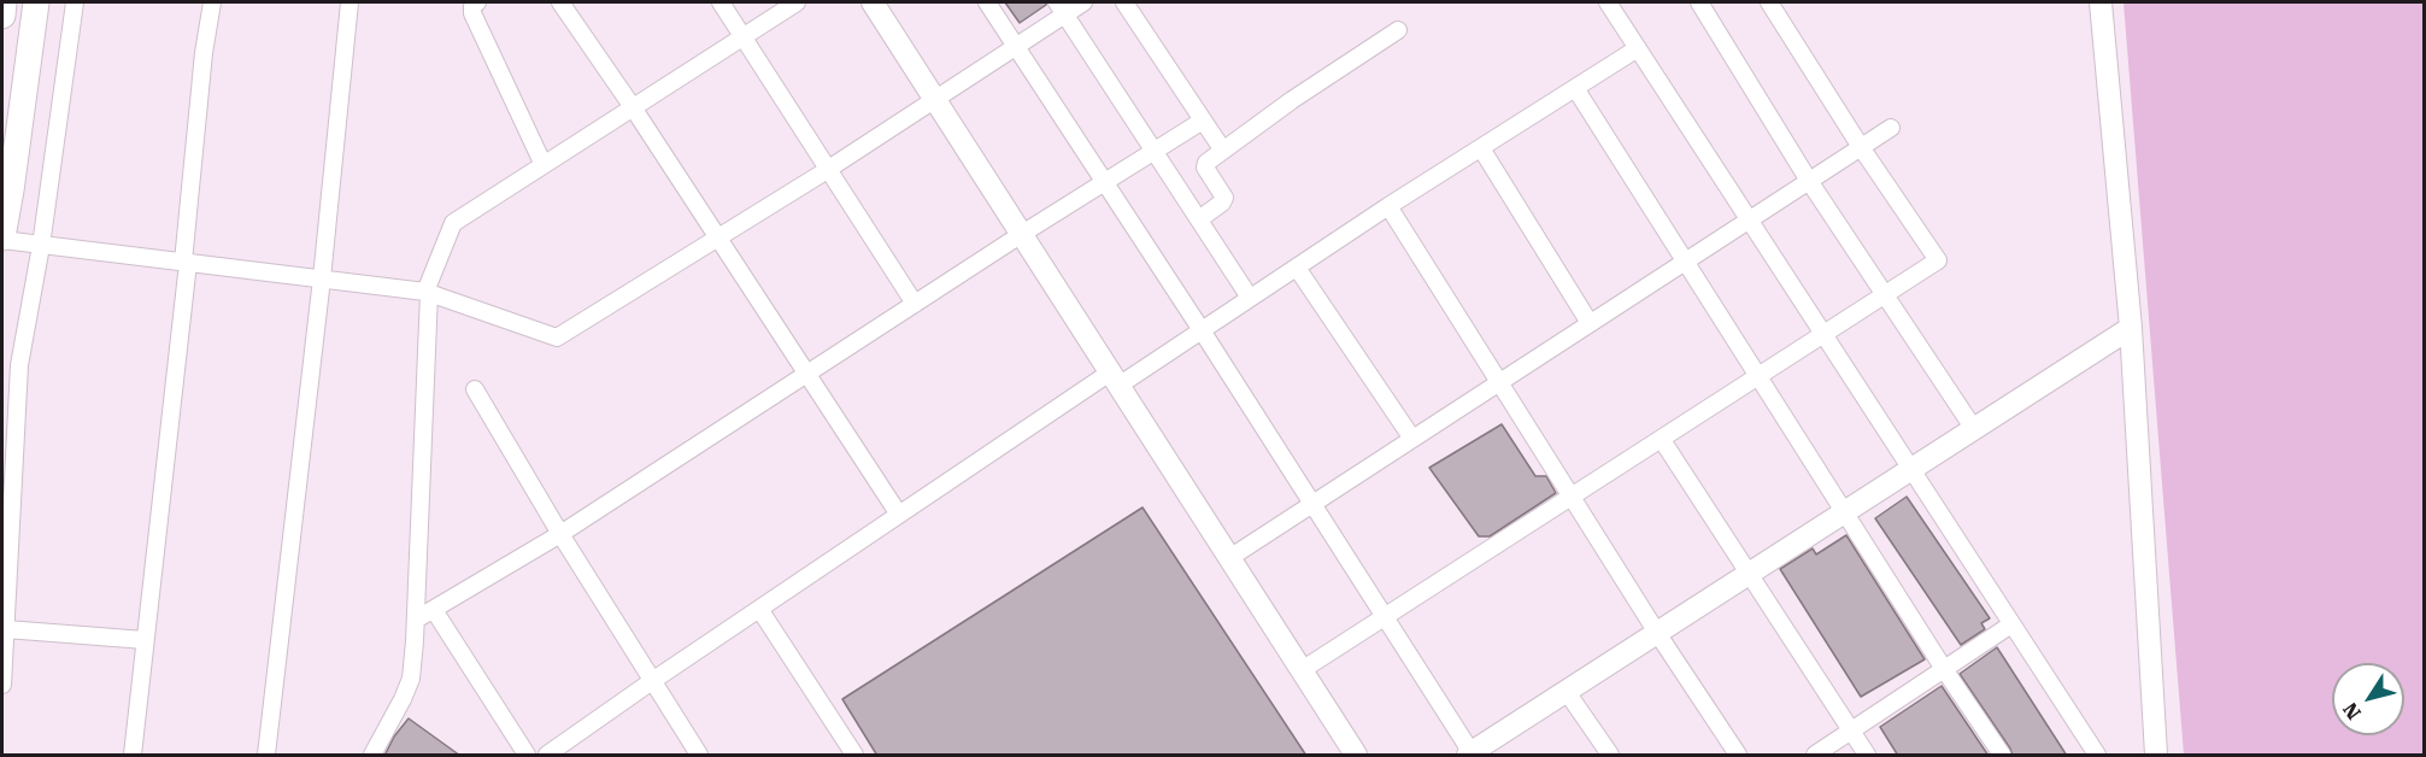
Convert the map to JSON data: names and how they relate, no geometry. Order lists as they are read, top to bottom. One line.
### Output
{"north":"bottom left"}
